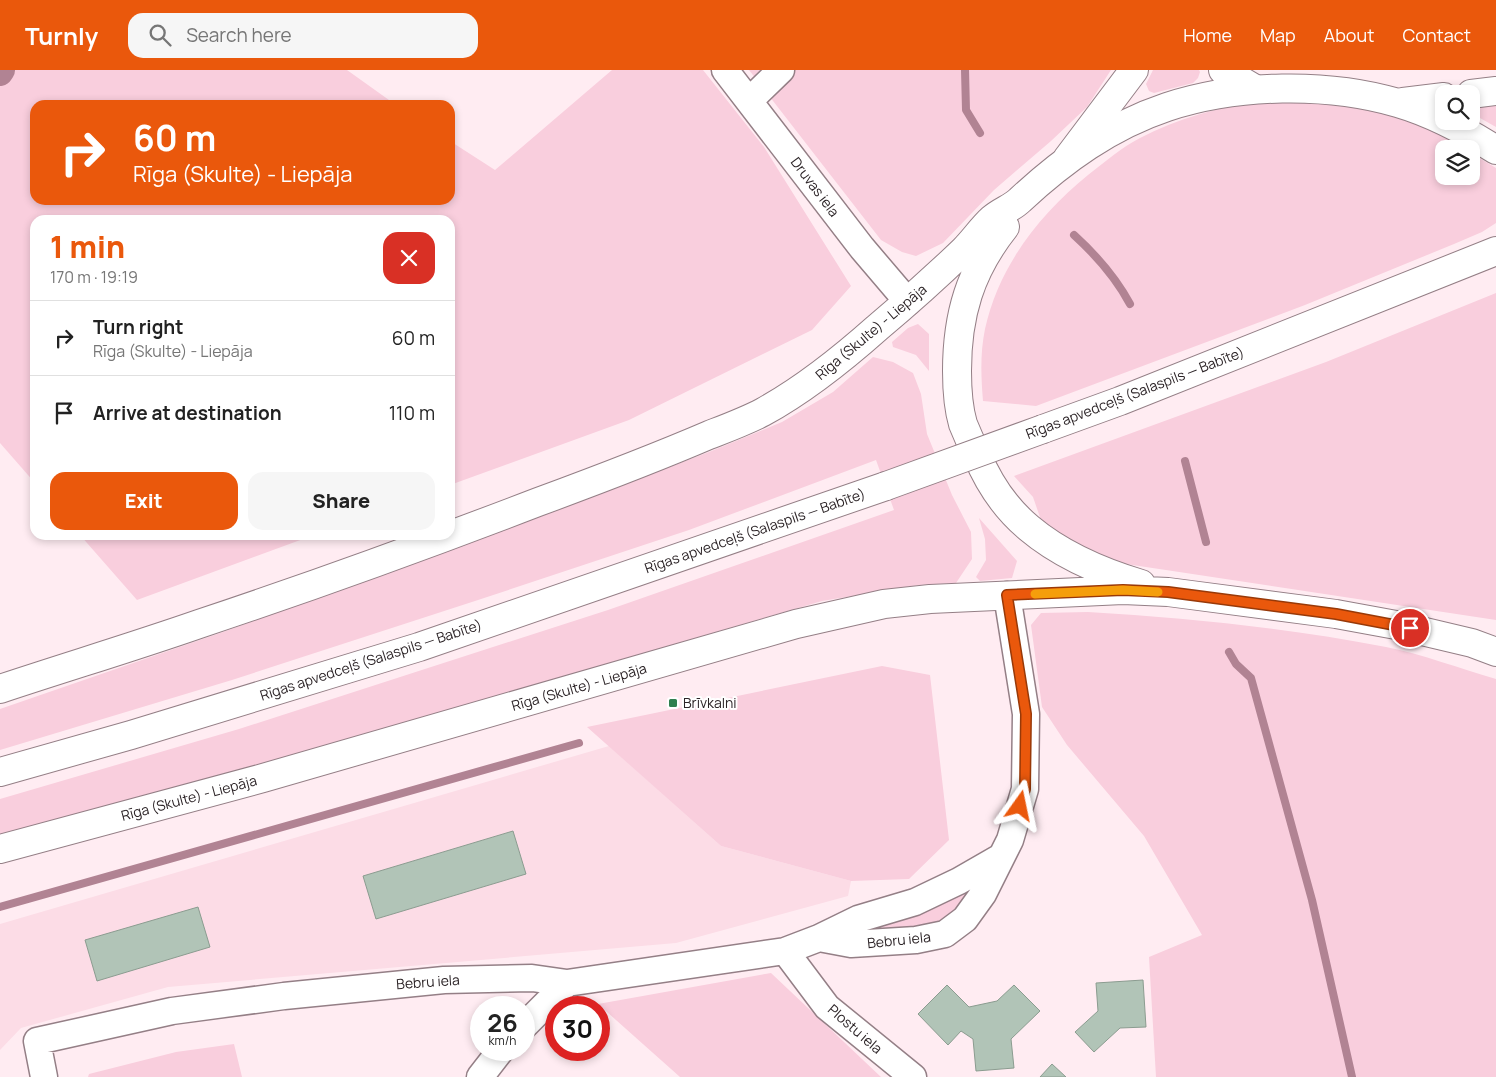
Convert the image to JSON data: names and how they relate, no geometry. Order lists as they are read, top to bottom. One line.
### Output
{"streets":{"main road":["Rīga (Skulte) - Liepāja","Rīgas apvedceļš (Salaspils — Babīte)"],"street":["Druvas iela","Bebru iela","Plostu iela"]},"crossings":[["Druvas iela","Rīga (Skulte) - Liepāja"],["Rīga (Skulte) - Liepāja","Bebru iela"],["Bebru iela","Plostu iela"]],"places":{"transit":["Brīvkalni"]},"page":{"header":"Turnly","search":"Search here","nav":["Home","Map","About","Contact"],"turn":["60 m","Rīga (Skulte) - Liepāja"],"heading":["1 min","170 m · 19:19"],"list":[{"name":"Turn right","note":"Rīga (Skulte) - Liepāja","value":"60 m"},{"name":"Arrive at destination","value":"110 m"}],"buttons":["Exit","Share"],"speed":"26 km/h","limit":"30"}}
